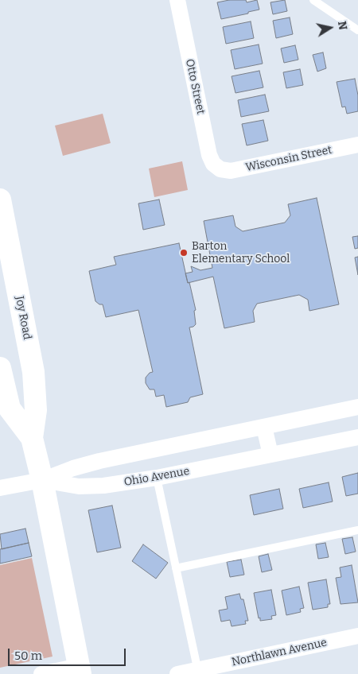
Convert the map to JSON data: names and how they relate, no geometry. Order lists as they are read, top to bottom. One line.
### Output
{"streets":{"street":["Otto Street","Wisconsin Street","Joy Road","Ohio Avenue","Northlawn Avenue"]},"crossings":[["Otto Street","Wisconsin Street"],["Joy Road","Ohio Avenue"]],"places":["Barton Elementary School"],"scale_bar":"50 m","north":"right"}
